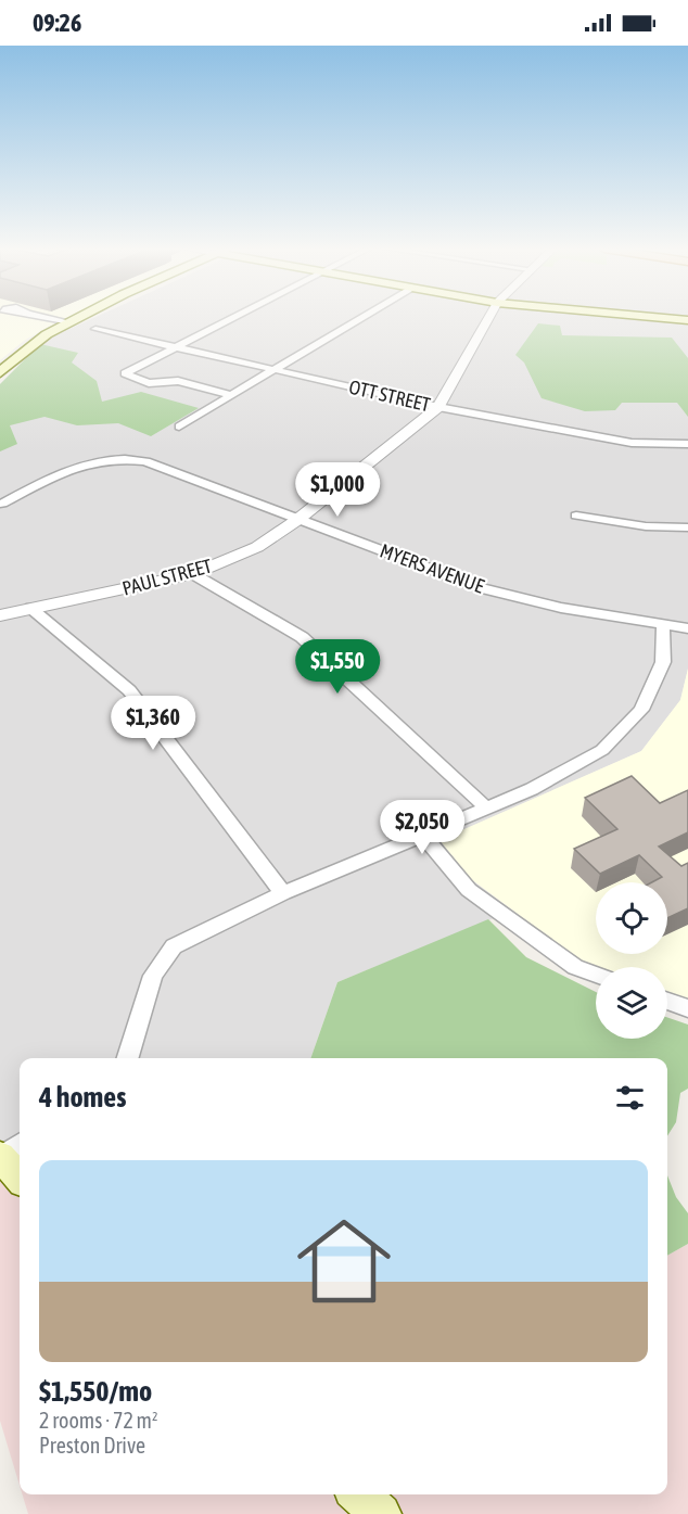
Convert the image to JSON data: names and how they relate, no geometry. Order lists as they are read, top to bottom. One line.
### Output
{"streets":{"street":["OTT STREET","MYERS AVENUE","PAUL STREET"]},"crossings":[["OTT STREET","PAUL STREET"],["MYERS AVENUE","PAUL STREET"]],"page":{"status":"09:26","price":["$1,000","$1,550","$1,360","$2,050"],"heading":"4 homes","list":[{"name":"$1,550/mo","note":"2 rooms · 72 m² · Preston Drive"}]}}
